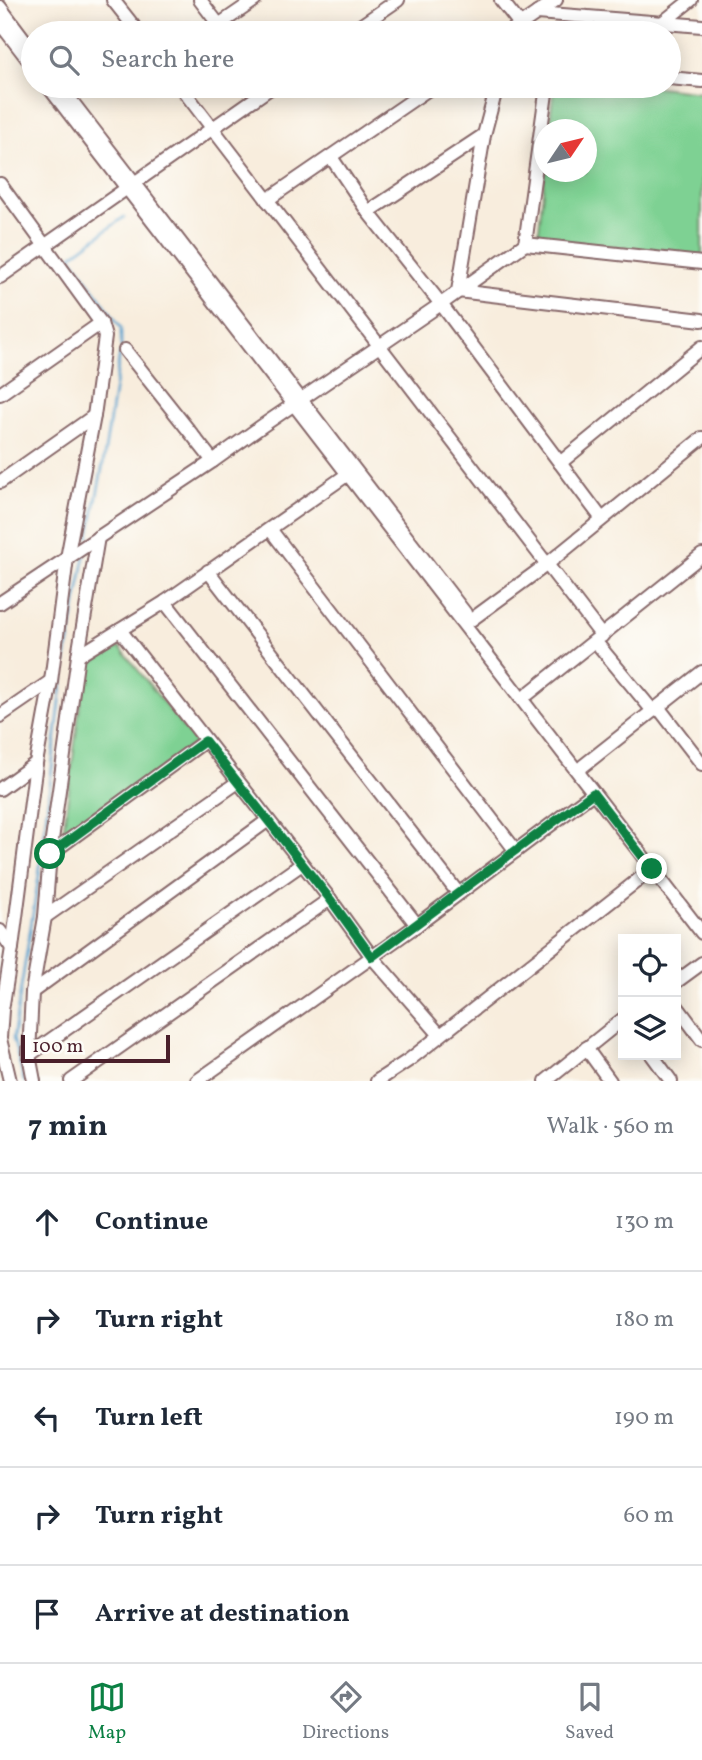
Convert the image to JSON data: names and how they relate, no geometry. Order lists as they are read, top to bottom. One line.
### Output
{"scale_bar":"100 m","north":"top right","page":{"search":"Search here","scale":"100 m","heading":["7 min","Walk · 560 m"],"list":[["Continue","130 m"],["Turn right","180 m"],["Turn left","190 m"],["Turn right","60 m"],"Arrive at destination"],"nav":["Map","Directions","Saved"]}}
